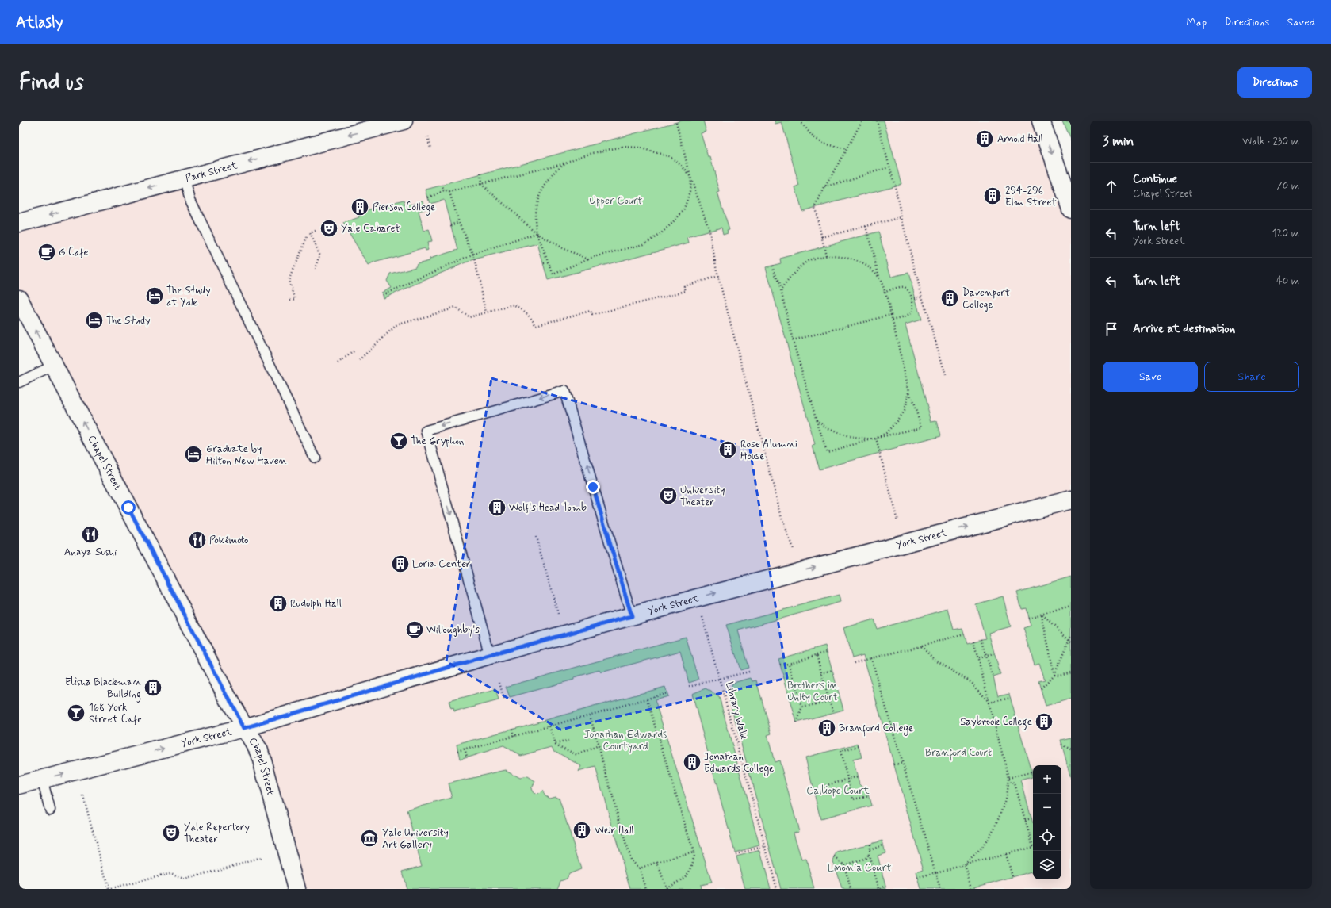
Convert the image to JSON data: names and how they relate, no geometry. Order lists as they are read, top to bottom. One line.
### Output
{"streets":{"main road":["Park Street","Chapel Street","York Street"],"path":["Library Walk"]},"crossings":[["Chapel Street","York Street"]],"one_way":["Park Street","Chapel Street","York Street"],"parks":["Upper Court","Brothers in Unity Court","Jonathan Edwards Courtyard","Branford Court","Calliope Court","Linonia Court"],"places":{"building":["Arnold Hall","294-296 Elm Street","Pierson College","Davenport College","Rose Alumni House","Wolf's Head Tomb","Loria Center","Rudolph Hall","Elisha Blackman Building","Saybrook College","Branford College","Jonathan Edwards College","Weir Hall"],"theatre":["Yale Cabaret","University Theater","Yale Repertory Theater"],"cafe":["G Cafe","Willoughby's"],"hotel":["The Study at Yale","The Study","Graduate by Hilton New Haven"],"bar":["The Gryphon","168 York Street Cafe"],"restaurant":["Anaya Sushi","Pokémoto"],"museum":["Yale University Art Gallery"]},"page":{"header":"Atlasly","nav":["Map","Directions","Saved"],"buttons":["Directions",["Save","Share"]],"title":"Find us","heading":["3 min","Walk · 230 m"],"list":[["Continue","Chapel Street","70 m"],["Turn left","York Street","120 m"],["Turn left","40 m"],"Arrive at destination"],"map_buttons":["+","−"]}}
